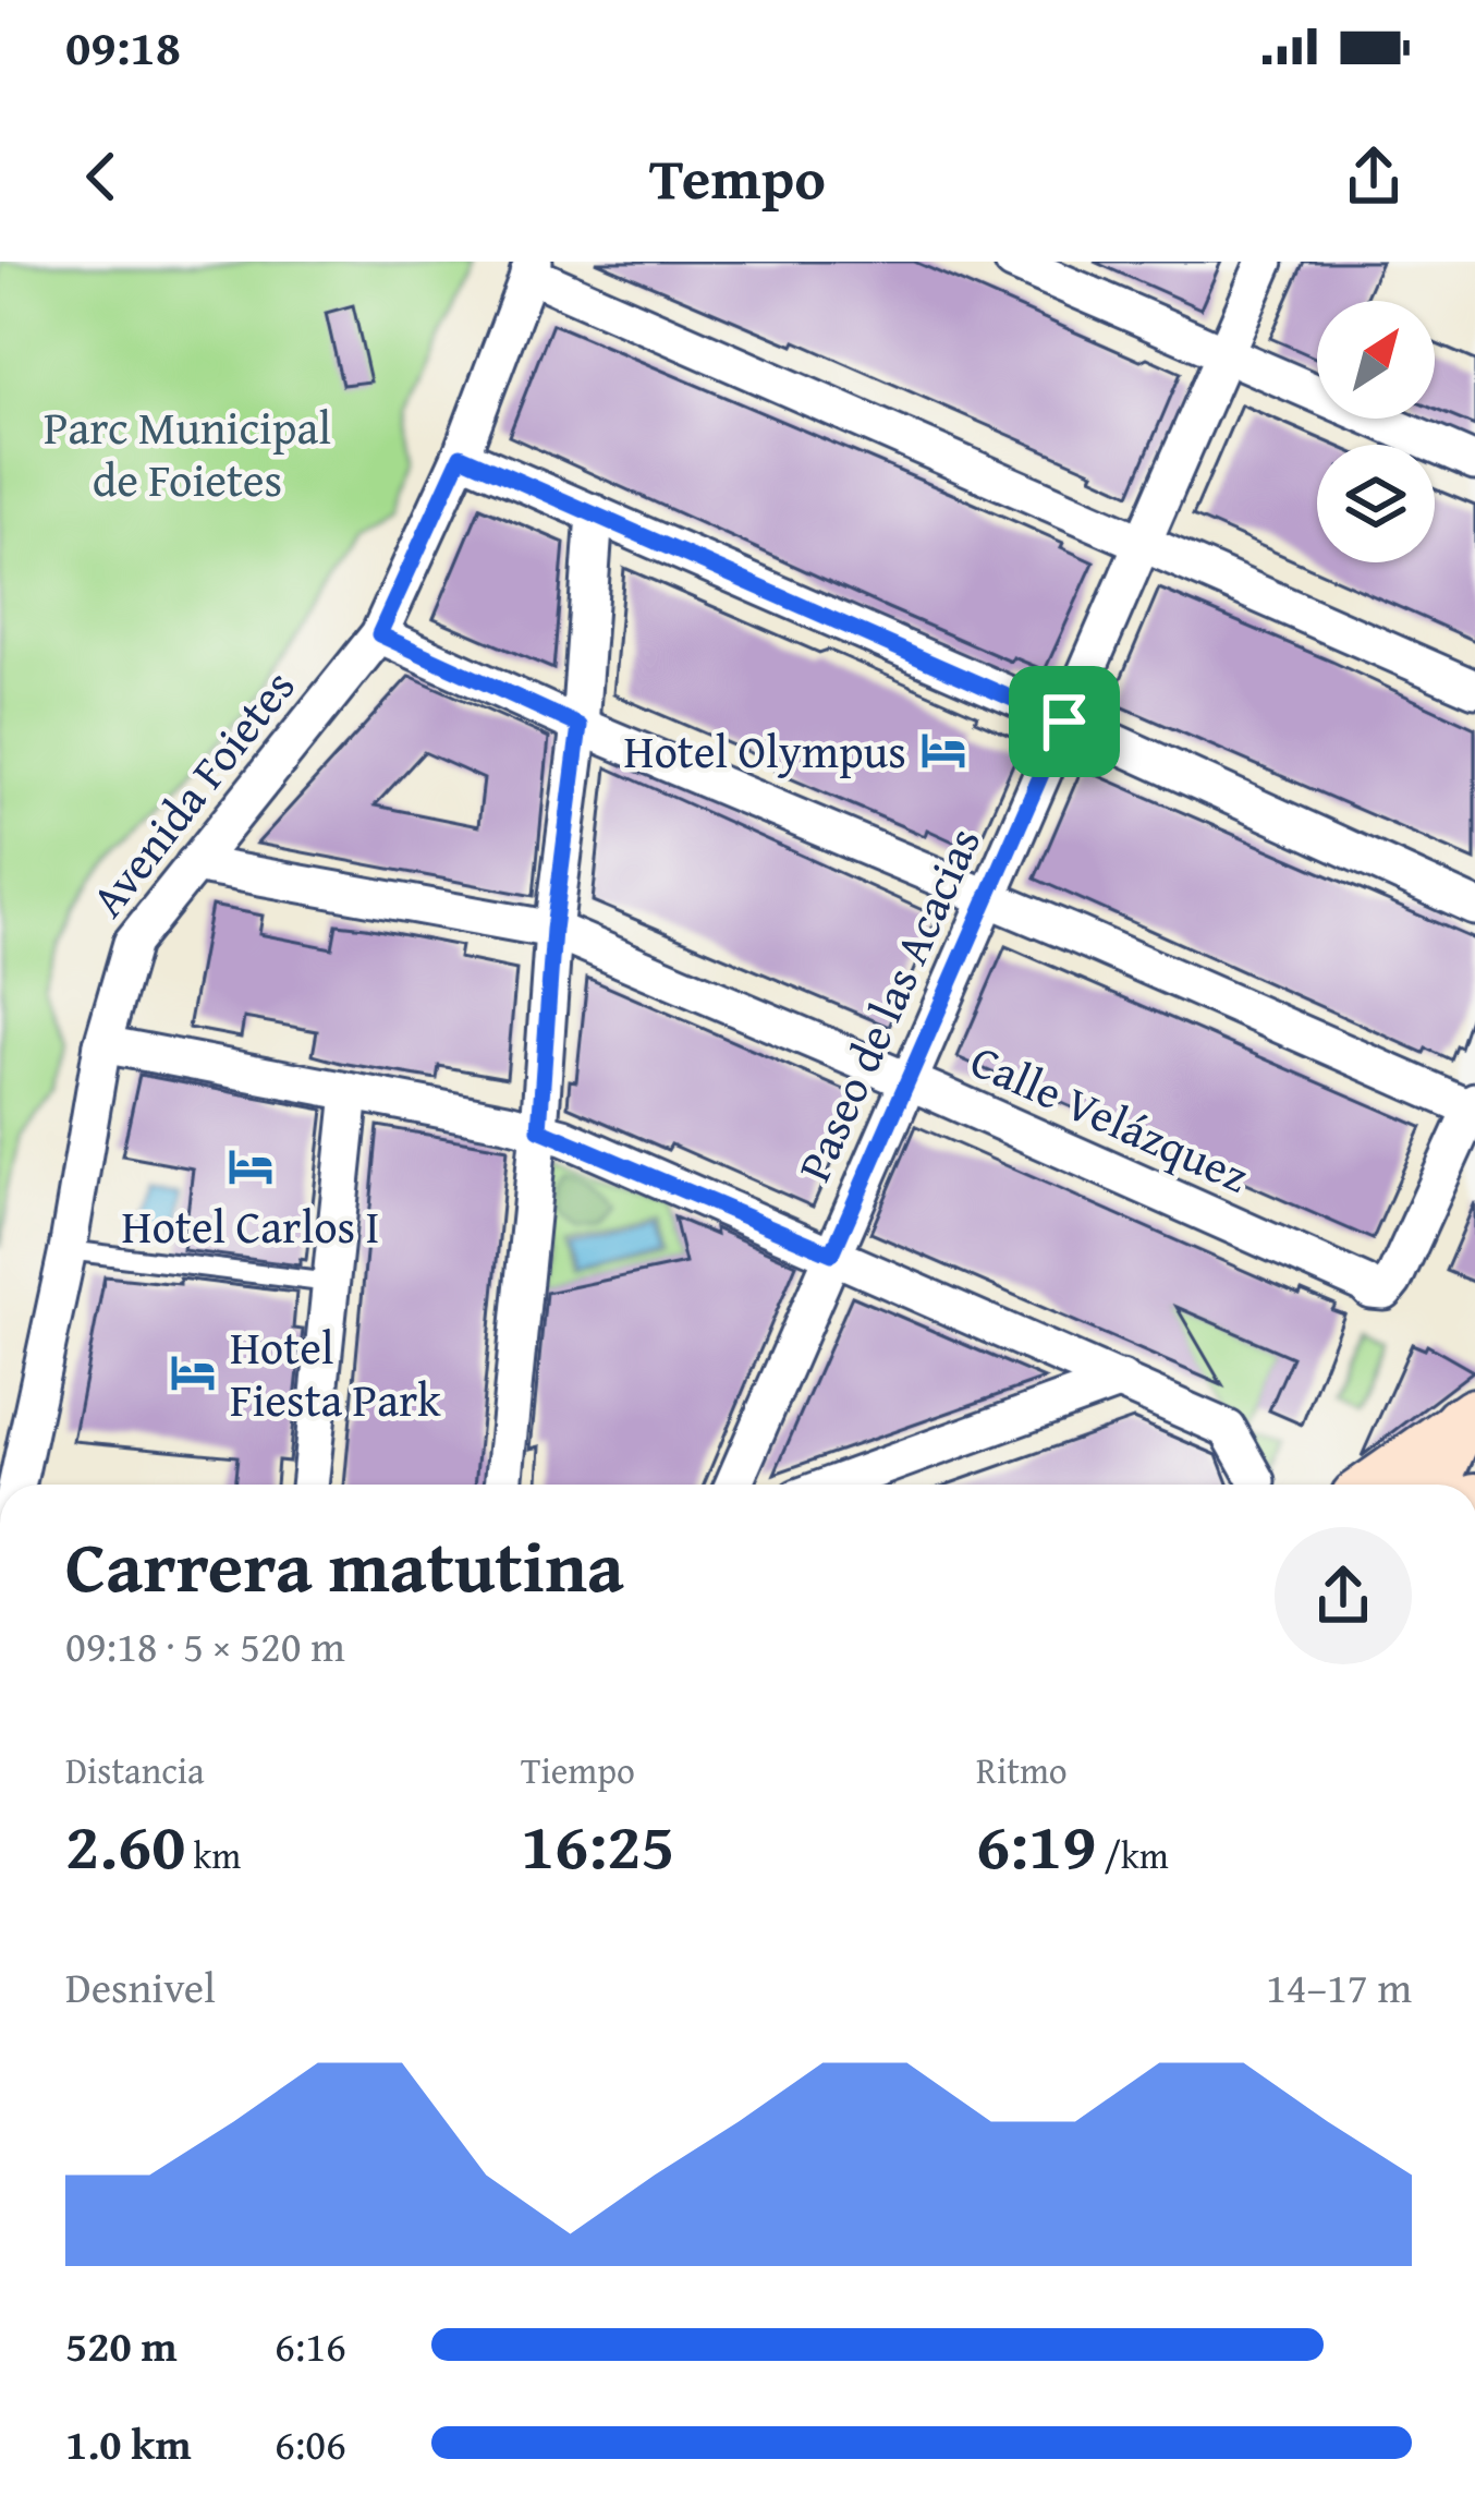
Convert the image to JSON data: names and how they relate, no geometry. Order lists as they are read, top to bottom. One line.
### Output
{"streets":{"street":["Avenida Foietes","Paseo de las Acacias","Calle Velázquez"]},"crossings":[["Avenida Foietes","Calle Velázquez"],["Paseo de las Acacias","Calle Velázquez"]],"parks":["Parc Municipal de Foietes"],"places":{"hotel":["Hotel Olympus","Hotel Carlos I","Hotel Fiesta Park"]},"north":"top right","page":{"status":"09:18","header":"Tempo","heading":["Carrera matutina","09:18 · 5 × 520 m"],"stats":[["Distancia","2.60 km"],["Tiempo","16:25"],["Ritmo","6:19 /km"]],"chart":["Desnivel","14–17 m"],"list":[{"name":"520 m","note":"6:16"},{"name":"1.0 km","note":"6:06"}]}}
